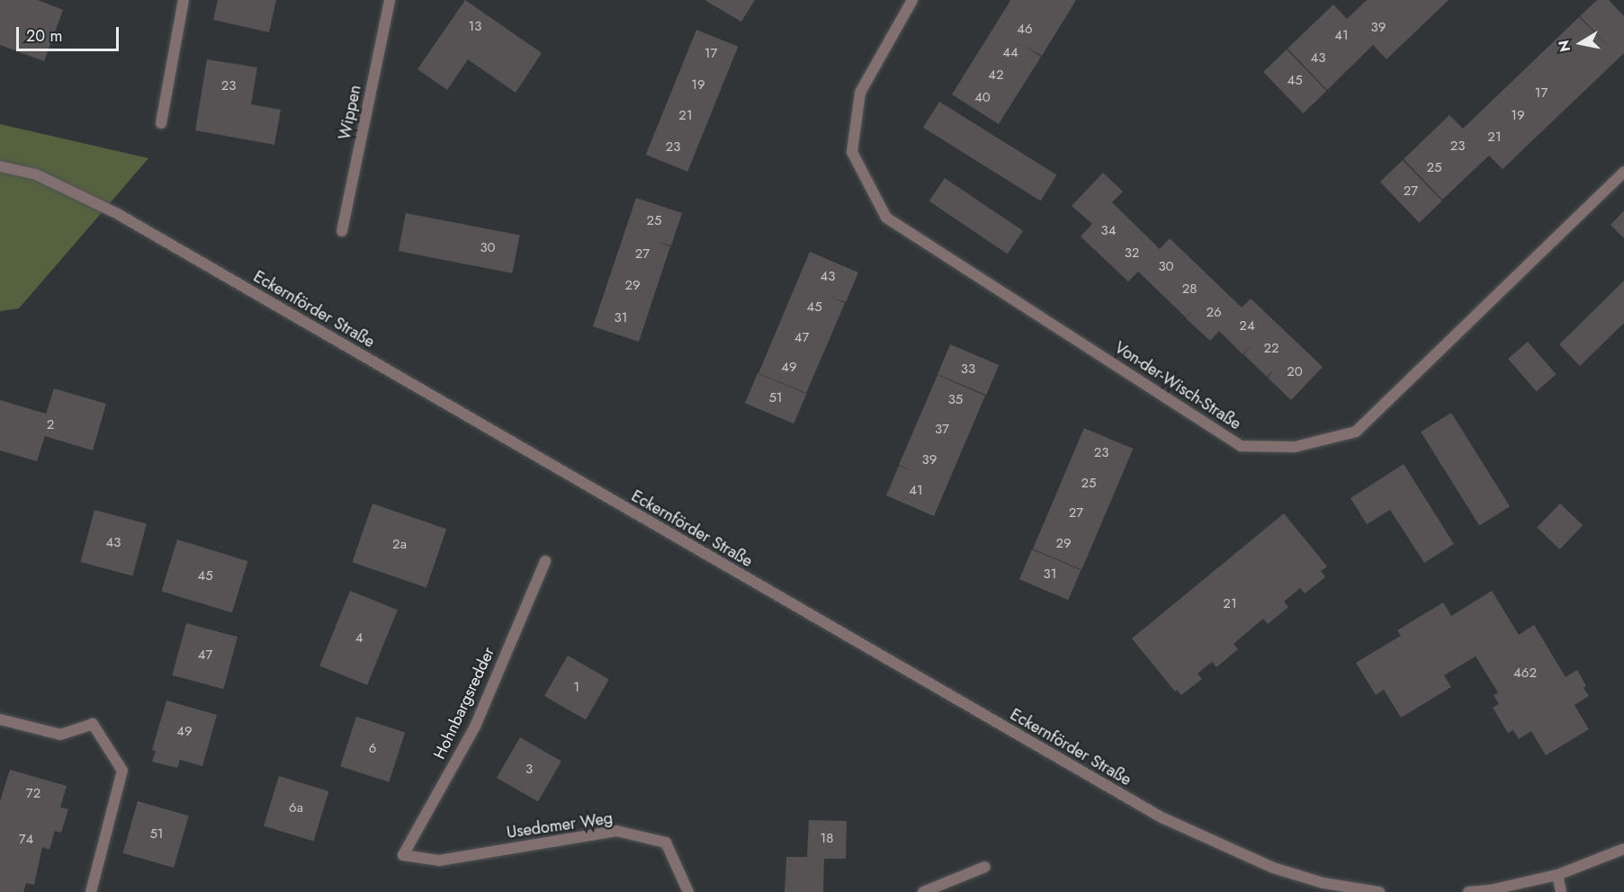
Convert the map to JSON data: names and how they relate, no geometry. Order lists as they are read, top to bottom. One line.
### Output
{"streets":{"street":["Wippen","Eckernförder Straße","Von-der-Wisch-Straße","Hohnbargsredder","Usedomer Weg"]},"crossings":[["Hohnbargsredder","Usedomer Weg"]],"house_numbers":["13","39","46","41","44","17","43","42","45","19","23","17","40","21","19","21","23","23","25","27","25","34","30","32","27","30","43","29","28","45","26","31","24","47","22","49","33","20","51","35","2","37","23","39","25","41","27","43","29","2a","31","45","21","4","47","462","1","49","6","3","72","6a","51","18","74"],"scale_bar":"20 m","north":"left"}
